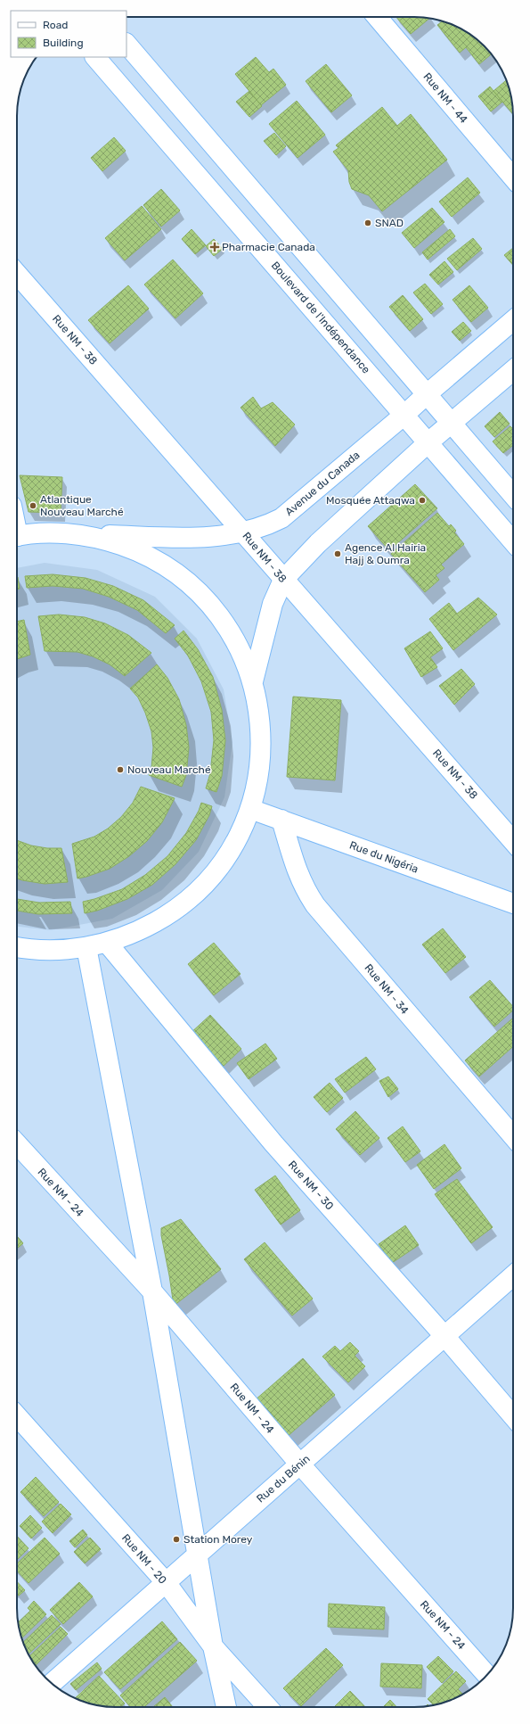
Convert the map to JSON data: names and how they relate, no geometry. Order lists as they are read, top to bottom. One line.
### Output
{"streets":{"street":["Rue NM - 44","Boulevard de l'Indépendance","Rue NM - 38","Avenue du Canada","Rue du Nigéria","Rue NM - 34","Rue NM - 30","Rue NM - 24","Rue du Bénin","Rue NM - 20"]},"crossings":[["Boulevard de l'Indépendance","Avenue du Canada"],["Rue NM - 38","Avenue du Canada"],["Rue du Nigéria","Rue NM - 34"],["Rue NM - 30","Rue du Bénin"],["Rue NM - 24","Rue du Bénin"],["Rue du Bénin","Rue NM - 20"]],"places":{"other":["SNAD","Mosquée Attaqwa","Atlantique Nouveau Marché","Agence Al Hairia Hajj & Oumra","Nouveau Marché","Station Morey"],"health":["Pharmacie Canada"]},"legend":["Road","Building"]}
